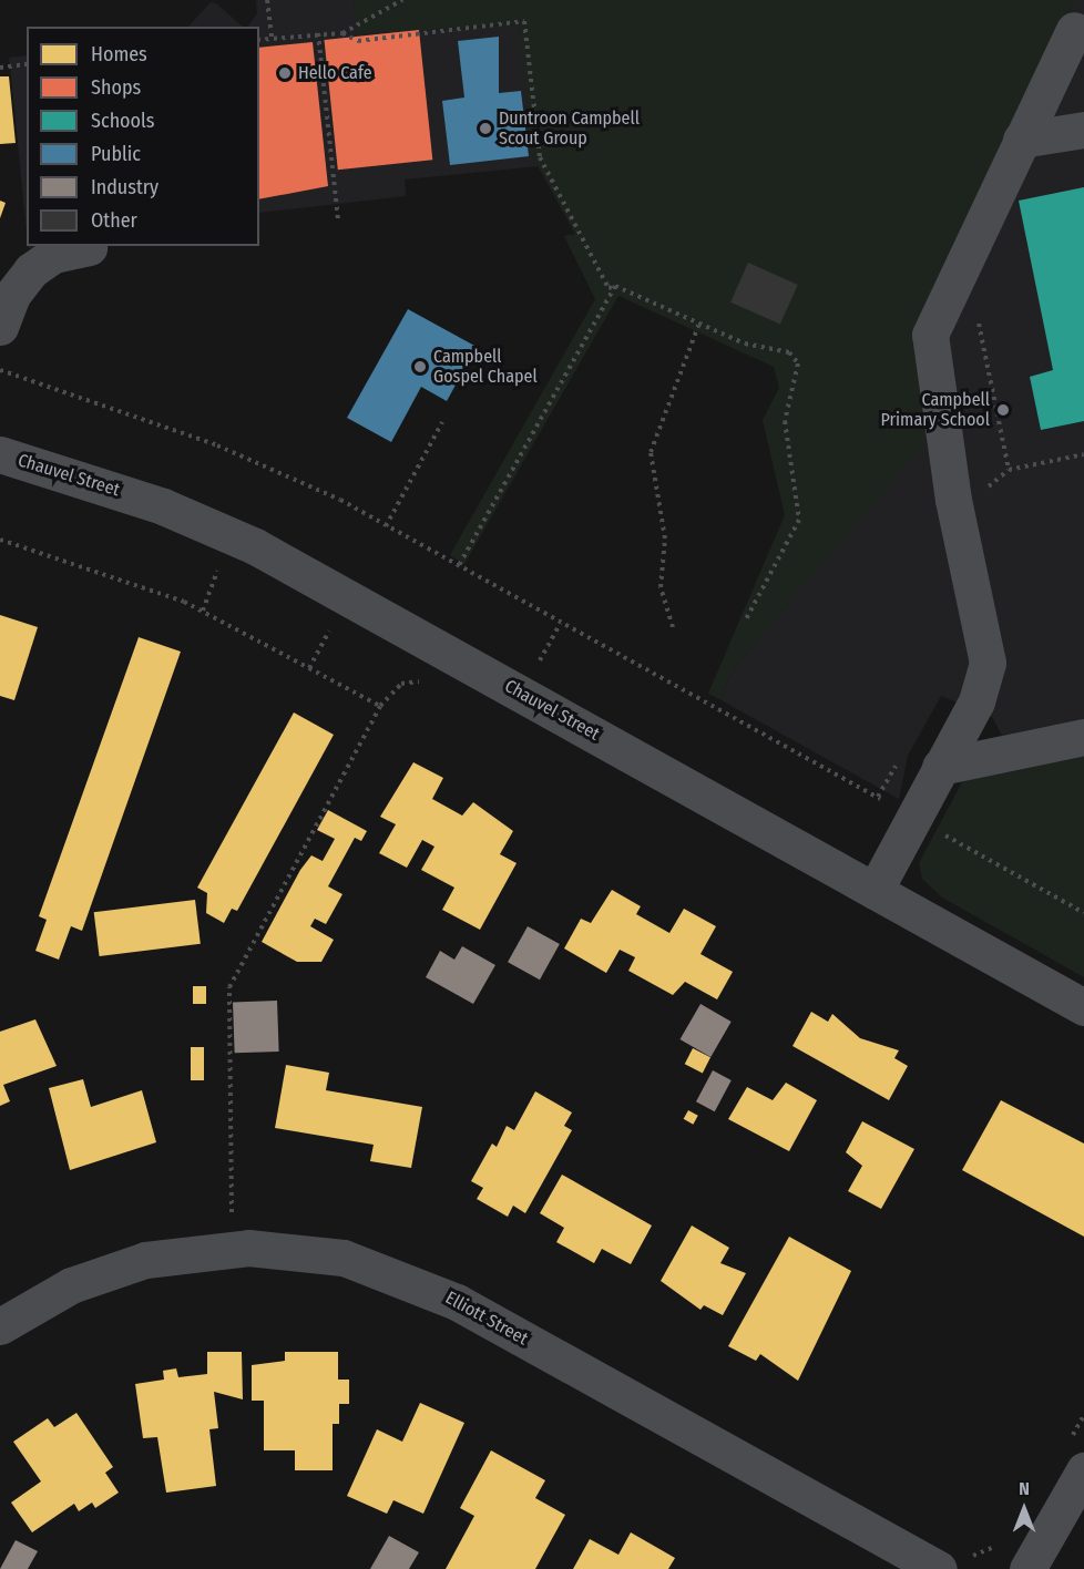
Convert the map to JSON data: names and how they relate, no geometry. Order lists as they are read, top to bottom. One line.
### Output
{"streets":{"street":["Chauvel Street","Elliott Street"]},"places":["Hello Cafe","Duntroon Campbell Scout Group","Campbell Gospel Chapel","Campbell Primary School"],"legend":["Homes","Shops","Schools","Public","Industry","Other"],"north":"top"}
